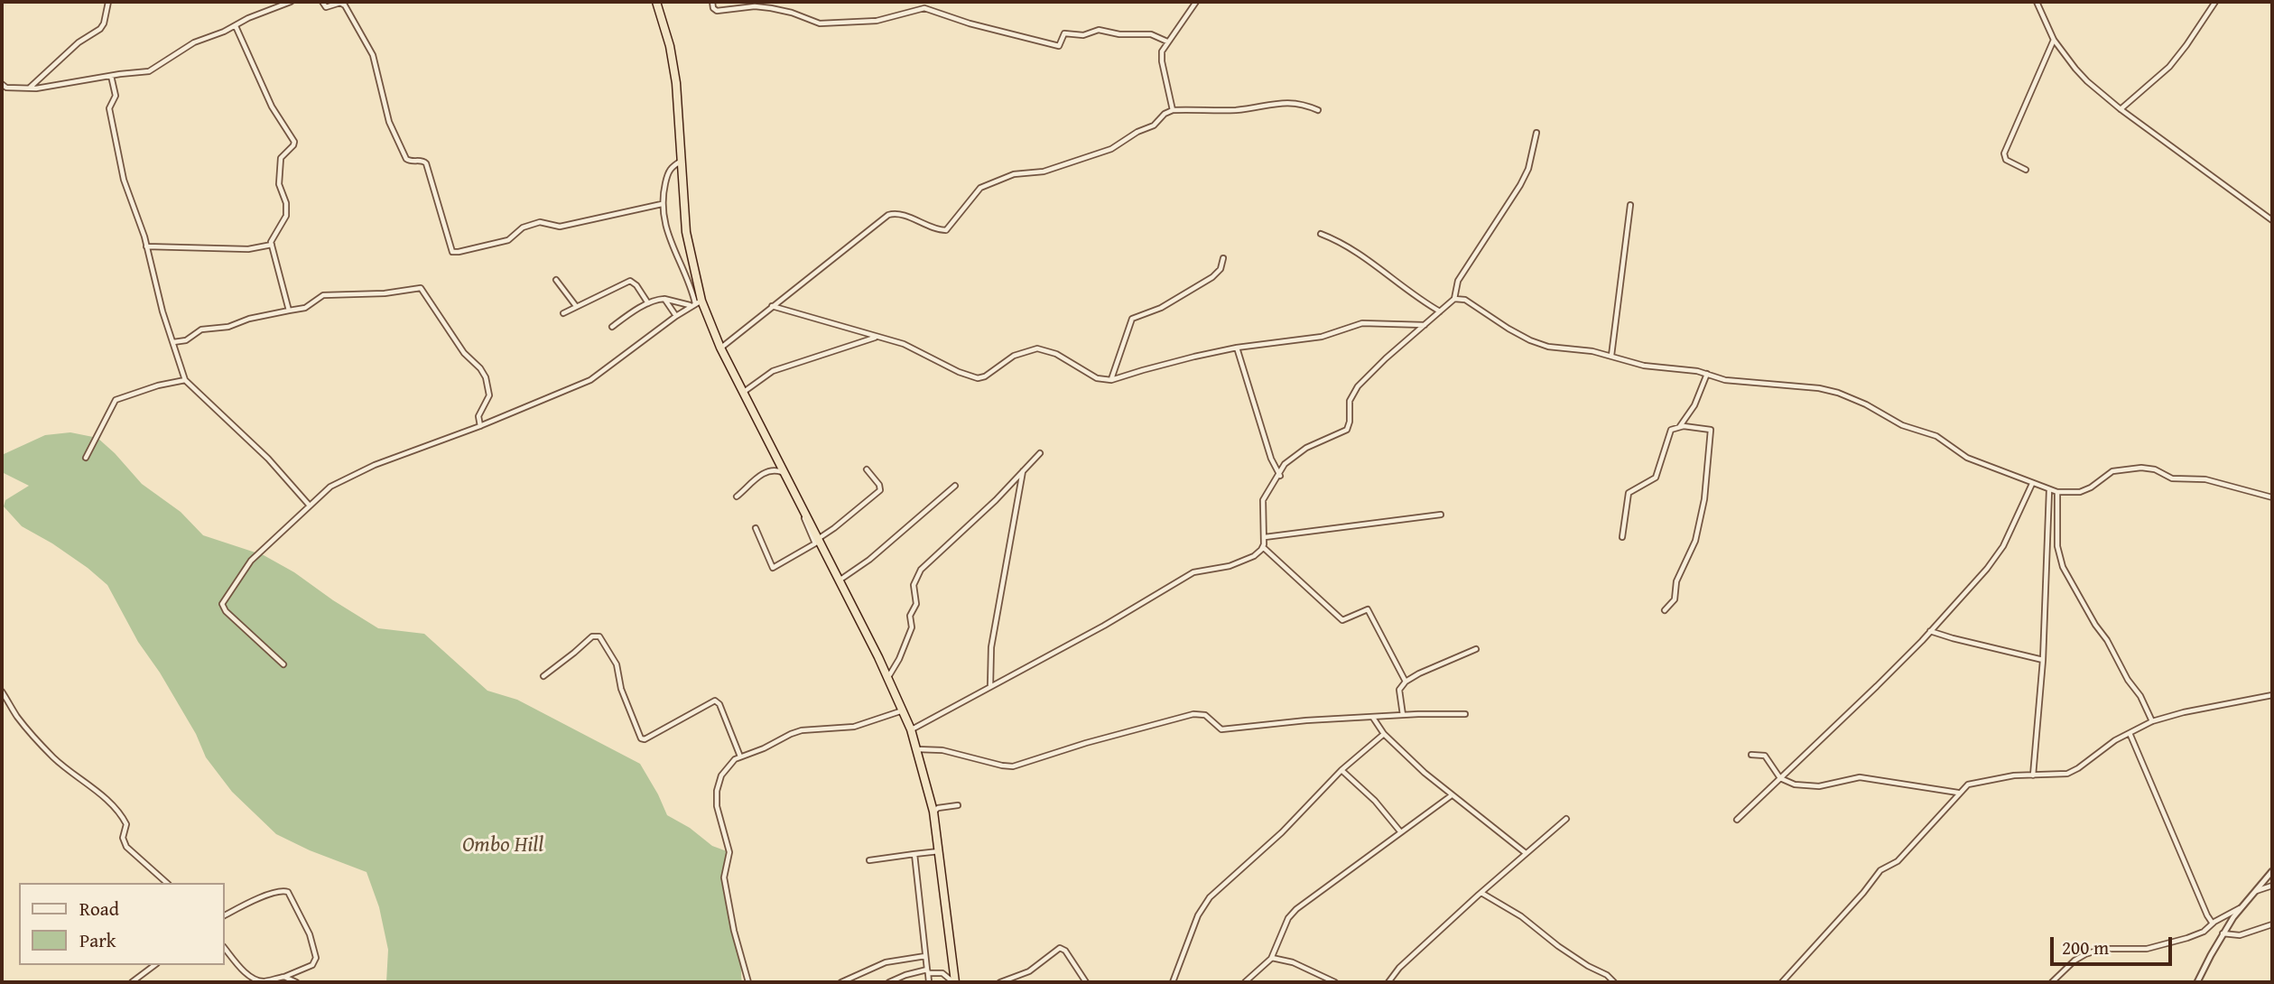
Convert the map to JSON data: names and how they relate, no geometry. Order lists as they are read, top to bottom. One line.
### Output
{"parks":["Ombo Hill"],"legend":["Road","Park"],"scale_bar":"200 m"}
